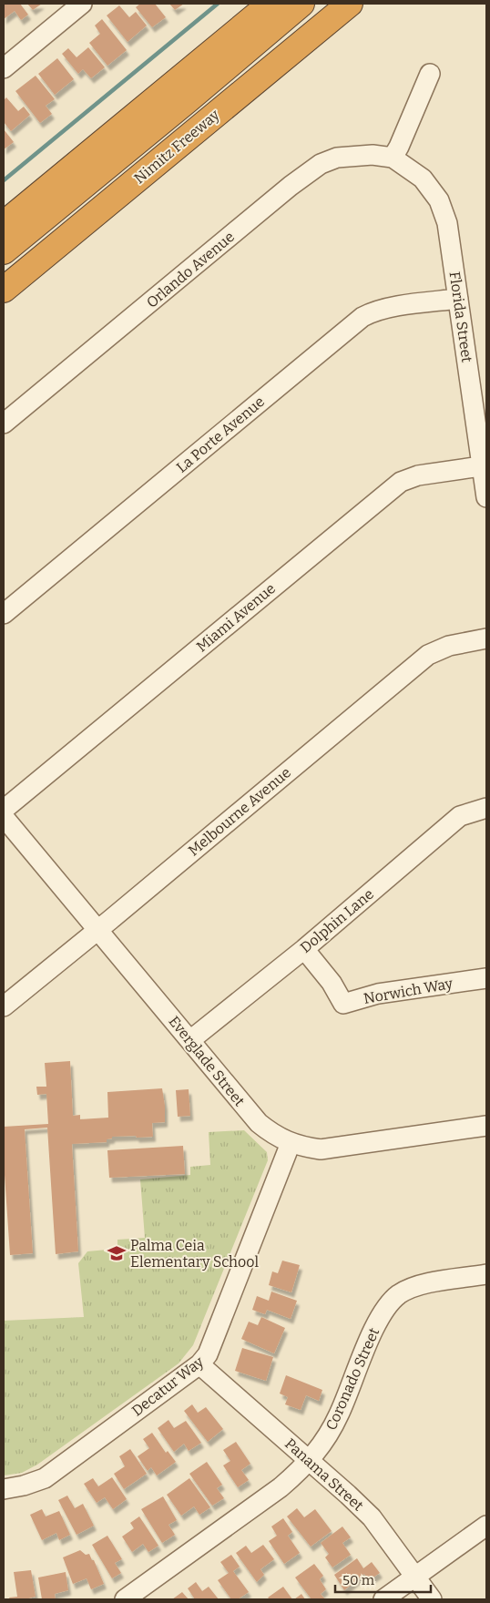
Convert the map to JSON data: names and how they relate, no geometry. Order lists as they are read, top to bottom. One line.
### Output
{"streets":{"highway":["Nimitz Freeway"],"street":["Orlando Avenue","Florida Street","La Porte Avenue","Miami Avenue","Melbourne Avenue","Dolphin Lane","Norwich Way","Everglade Street","Coronado Street","Decatur Way","Panama Street"]},"crossings":[["Orlando Avenue","Florida Street"],["Florida Street","La Porte Avenue"],["Florida Street","Miami Avenue"],["Melbourne Avenue","Everglade Street"],["Dolphin Lane","Norwich Way"],["Dolphin Lane","Everglade Street"],["Everglade Street","Decatur Way"],["Coronado Street","Panama Street"],["Decatur Way","Panama Street"]],"places":{"school or university":["Palma Ceia Elementary School"]},"scale_bar":"50 m"}
